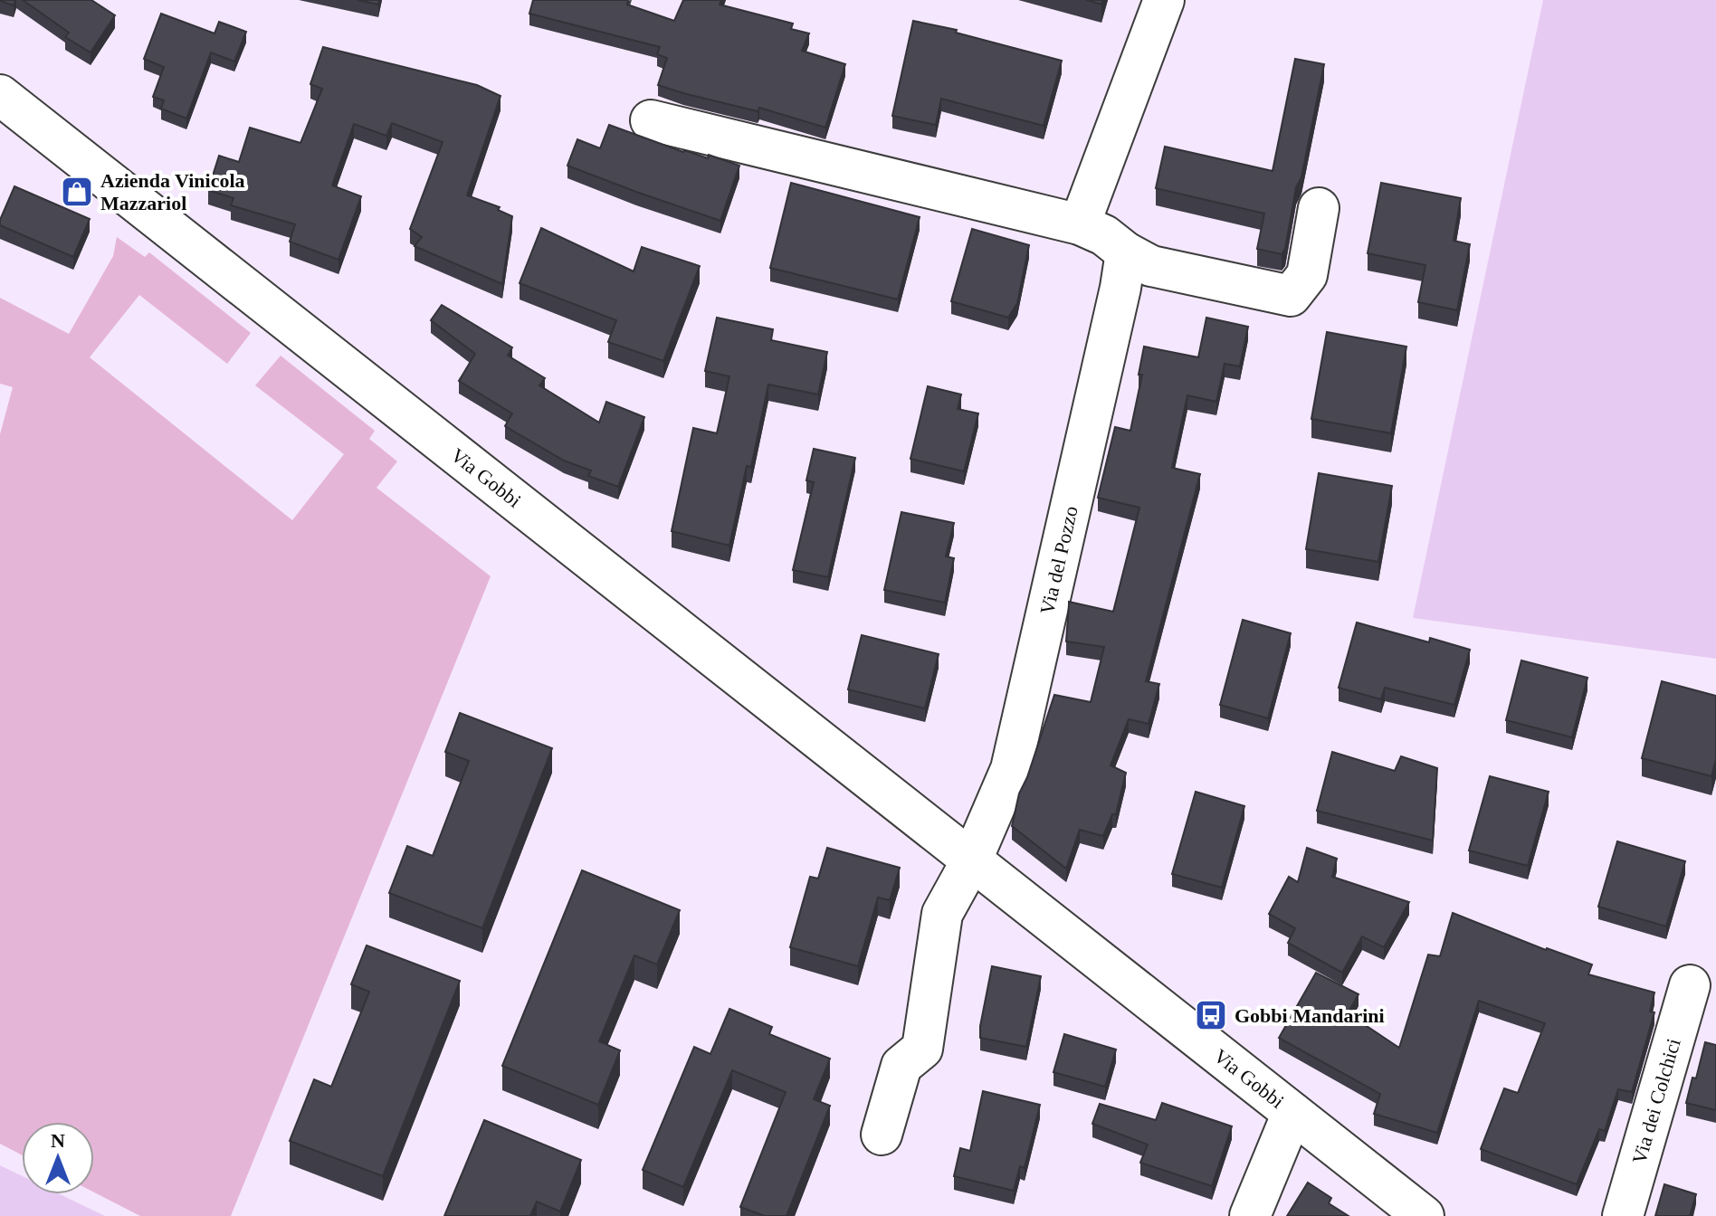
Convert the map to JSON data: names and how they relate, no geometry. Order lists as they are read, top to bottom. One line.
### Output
{"streets":{"street":["Via Gobbi","Via del Pozzo","Via dei Colchici"]},"crossings":[["Via Gobbi","Via del Pozzo"]],"places":{"shop":["Azienda Vinicola Mazzariol"],"bus stop":["Gobbi Mandarini"]},"north":"top"}
